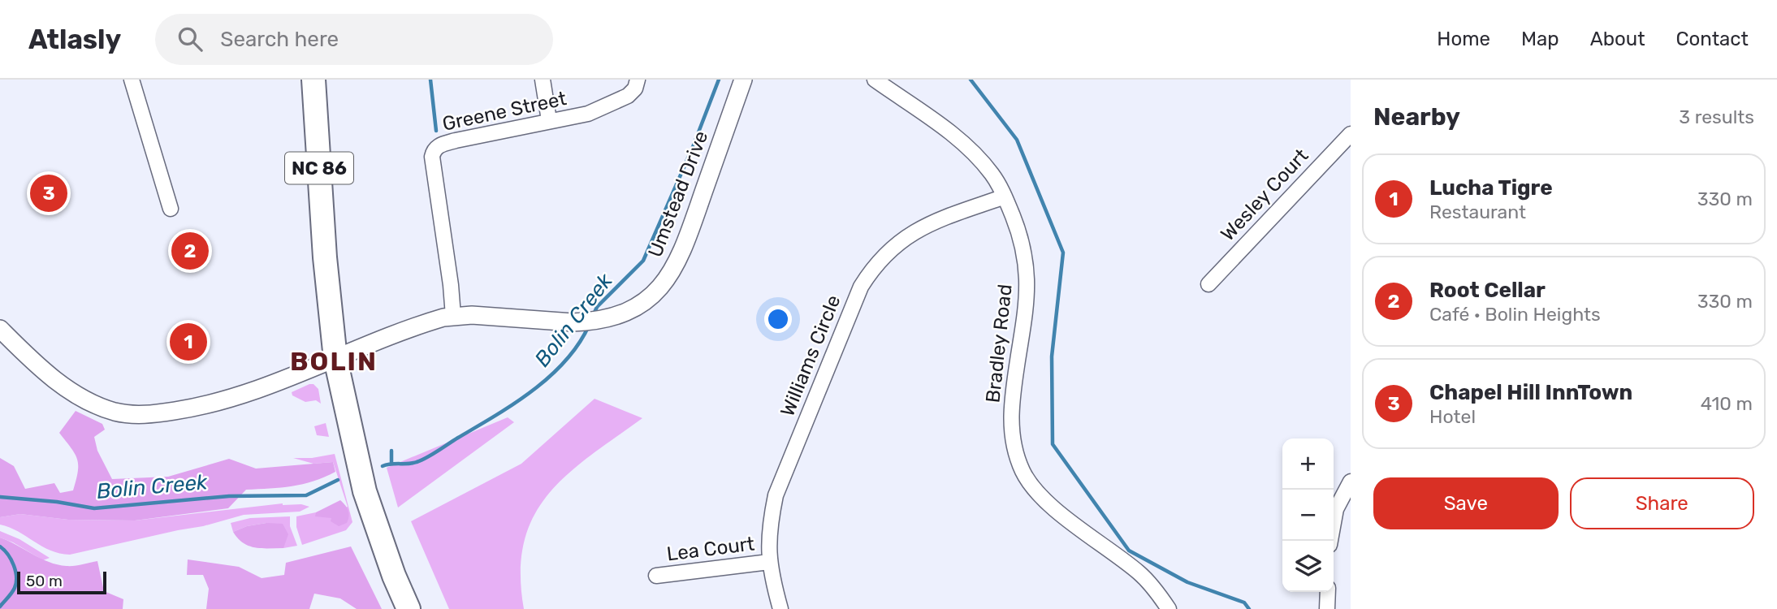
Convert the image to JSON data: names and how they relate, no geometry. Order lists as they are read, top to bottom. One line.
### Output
{"streets":{"main road":["NC 86"],"street":["Greene Street","Umstead Drive","Wesley Court","Bradley Road","Williams Circle","Lea Court"]},"crossings":[["Greene Street","Umstead Drive"],["NC 86","Umstead Drive"],["Bradley Road","Williams Circle"],["Williams Circle","Lea Court"]],"districts":["BOLIN"],"water":["Bolin Creek"],"scale_bar":"50 m","page":{"header":"Atlasly","search":"Search here","nav":["Home","Map","About","Contact"],"heading":["Nearby","3 results"],"list":[{"mark":"1","name":"Lucha Tigre","note":"Restaurant","value":"330 m"},{"mark":"2","name":"Root Cellar","note":"Café · Bolin Heights","value":"330 m"},{"mark":"3","name":"Chapel Hill InnTown","note":"Hotel","value":"410 m"}],"pins":["3","2","1"],"map_buttons":["+","−"],"buttons":["Save","Share"],"scale":"50 m"}}
